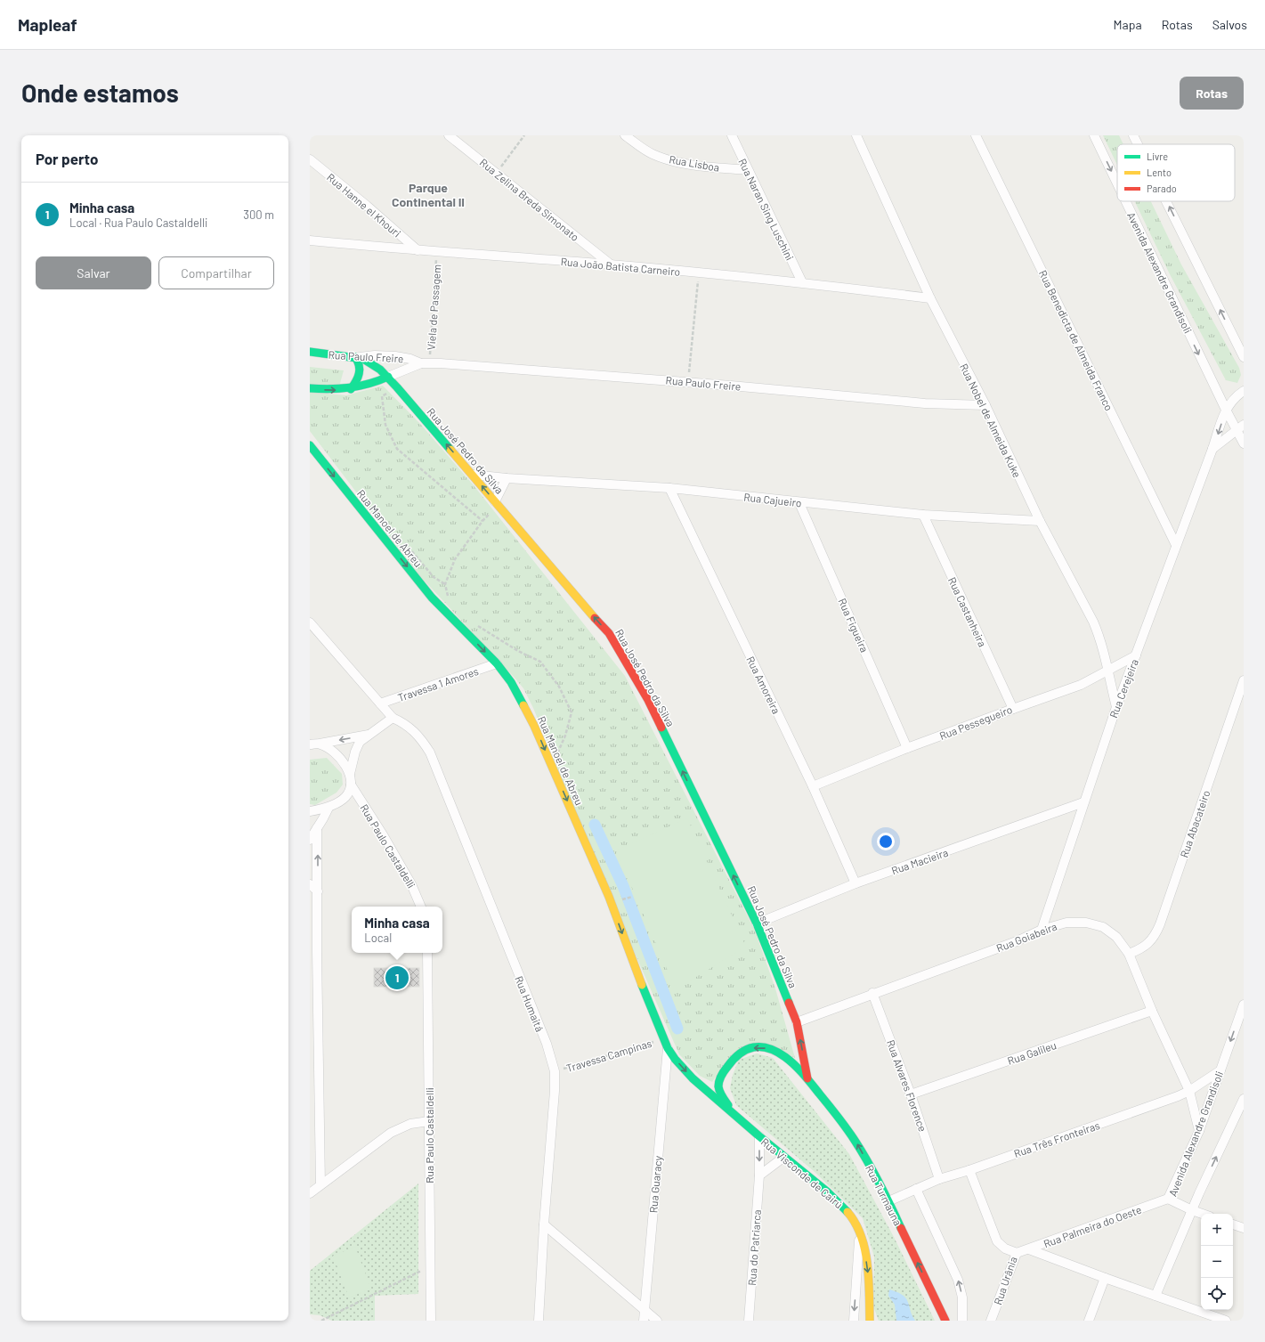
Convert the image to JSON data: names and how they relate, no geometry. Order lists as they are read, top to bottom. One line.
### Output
{"streets":{"main road":["Rua Paulo Freire","Rua José Pedro da Silva","Rua Manoel de Abreu","Rua Visconde de Cairú","Rua Turmauna"],"street":["Rua Lisboa","Rua Zelina Breda Simonato","Rua Hanne el Khouri","Rua Naran Sing Luschini","Rua João Batista Carneiro","Avenida Alexandre Grandisoli","Rua Benedicta de Almeida Franco","Rua Nobel de Almeida Kuke","Rua Cajueiro","Rua Castanheira","Rua Figueira","Travessa 1 Amores","Rua Amoreira","Rua Cerejeira","Rua Pessegueiro","Rua Abacateiro","Rua Paulo Castaldelli","Rua Macieira","Rua Goiabeira","Rua Humaitá","Rua Galileu","Rua Alvares Florence","Rua Três Fronteiras","Rua Guaracy","Rua Palmeira do Oeste","Rua do Patriarca","Rua Urânia"],"path":["Viela de Passagem","Travessa Campinas"]},"crossings":[["Rua Lisboa","Rua Naran Sing Luschini"],["Rua Zelina Breda Simonato","Rua João Batista Carneiro"],["Rua Hanne el Khouri","Rua João Batista Carneiro"],["Rua Naran Sing Luschini","Rua João Batista Carneiro"],["Rua João Batista Carneiro","Viela de Passagem"],["Rua João Batista Carneiro","Rua Nobel de Almeida Kuke"],["Avenida Alexandre Grandisoli","Rua Cerejeira"],["Avenida Alexandre Grandisoli","Rua Goiabeira"],["Avenida Alexandre Grandisoli","Rua Três Fronteiras"],["Avenida Alexandre Grandisoli","Rua Palmeira do Oeste"],["Viela de Passagem","Rua Paulo Freire"],["Rua Benedicta de Almeida Franco","Rua Cerejeira"],["Rua Paulo Freire","Rua Nobel de Almeida Kuke"],["Rua Paulo Freire","Rua José Pedro da Silva"],["Rua Nobel de Almeida Kuke","Rua Cajueiro"],["Rua Nobel de Almeida Kuke","Rua Cerejeira"],["Rua Nobel de Almeida Kuke","Rua Pessegueiro"],["Rua José Pedro da Silva","Rua Cajueiro"],["Rua José Pedro da Silva","Rua Macieira"],["Rua José Pedro da Silva","Rua Goiabeira"],["Rua José Pedro da Silva","Rua Turmauna"],["Rua Cajueiro","Rua Castanheira"],["Rua Cajueiro","Rua Figueira"],["Rua Cajueiro","Rua Amoreira"],["Rua Manoel de Abreu","Travessa 1 Amores"],["Rua Manoel de Abreu","Travessa Campinas"],["Rua Manoel de Abreu","Rua Visconde de Cairú"],["Rua Manoel de Abreu","Rua Guaracy"],["Rua Manoel de Abreu","Rua Turmauna"],["Rua Castanheira","Rua Pessegueiro"],["Rua Figueira","Rua Pessegueiro"],["Travessa 1 Amores","Rua Humaitá"],["Rua Amoreira","Rua Pessegueiro"],["Rua Amoreira","Rua Macieira"],["Rua Cerejeira","Rua Pessegueiro"],["Rua Cerejeira","Rua Macieira"],["Rua Cerejeira","Rua Goiabeira"],["Rua Abacateiro","Rua Goiabeira"],["Rua Goiabeira","Rua Galileu"],["Rua Goiabeira","Rua Alvares Florence"],["Rua Goiabeira","Rua Três Fronteiras"],["Rua Humaitá","Travessa Campinas"],["Rua Galileu","Rua Alvares Florence"],["Rua Alvares Florence","Rua Três Fronteiras"],["Rua Três Fronteiras","Rua Turmauna"],["Rua Três Fronteiras","Rua Urânia"],["Rua Visconde de Cairú","Rua Turmauna"],["Rua Visconde de Cairú","Rua do Patriarca"],["Rua Palmeira do Oeste","Rua Urânia"]],"one_way":["Rua José Pedro da Silva","Rua Manoel de Abreu"],"districts":["Parque Continental II"],"legend":["Livre","Lento","Parado"],"page":{"header":"Mapleaf","nav":["Mapa","Rotas","Salvos"],"buttons":["Rotas",["Salvar","Compartilhar"]],"title":"Onde estamos","heading":"Por perto","list":[{"mark":"1","name":"Minha casa","note":"Local · Rua Paulo Castaldelli","value":"300 m"}],"popup":["Minha casa","Local"],"pins":"1","map_buttons":["+","−"]}}
